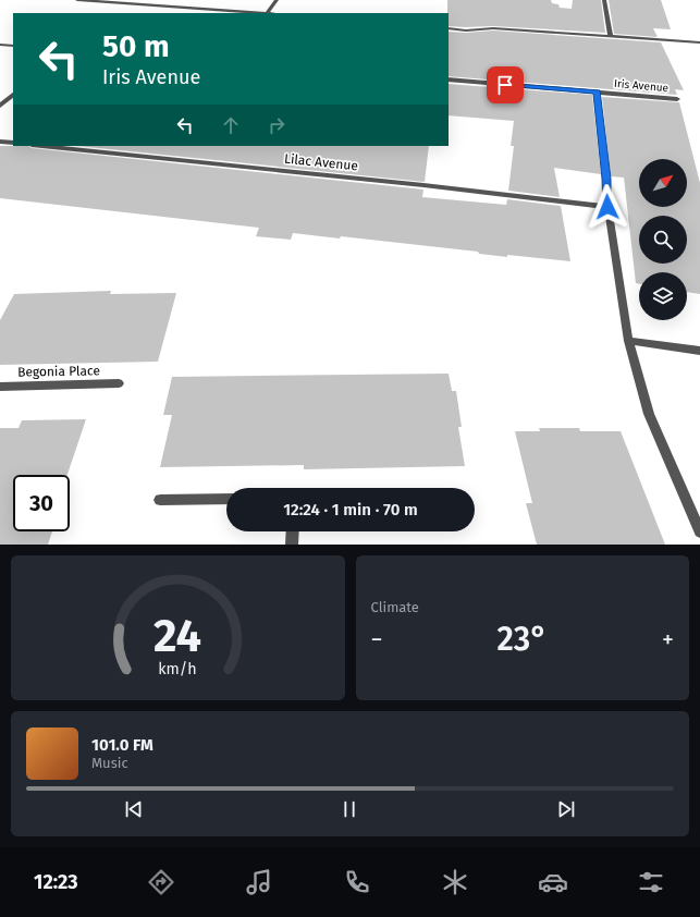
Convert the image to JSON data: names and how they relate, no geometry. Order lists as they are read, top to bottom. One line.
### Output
{"streets":{"street":["Iris Avenue","Lilac Avenue","Begonia Place"]},"north":"top right","page":{"turn":["50 m","Iris Avenue"],"limit":"30","trip":"12:24 · 1 min · 70 m","tile":"Climate","heat":["−","23°","+"],"song":["101.0 FM","Music"],"tabs":"12:23","gauge":["24","km/h"]}}
